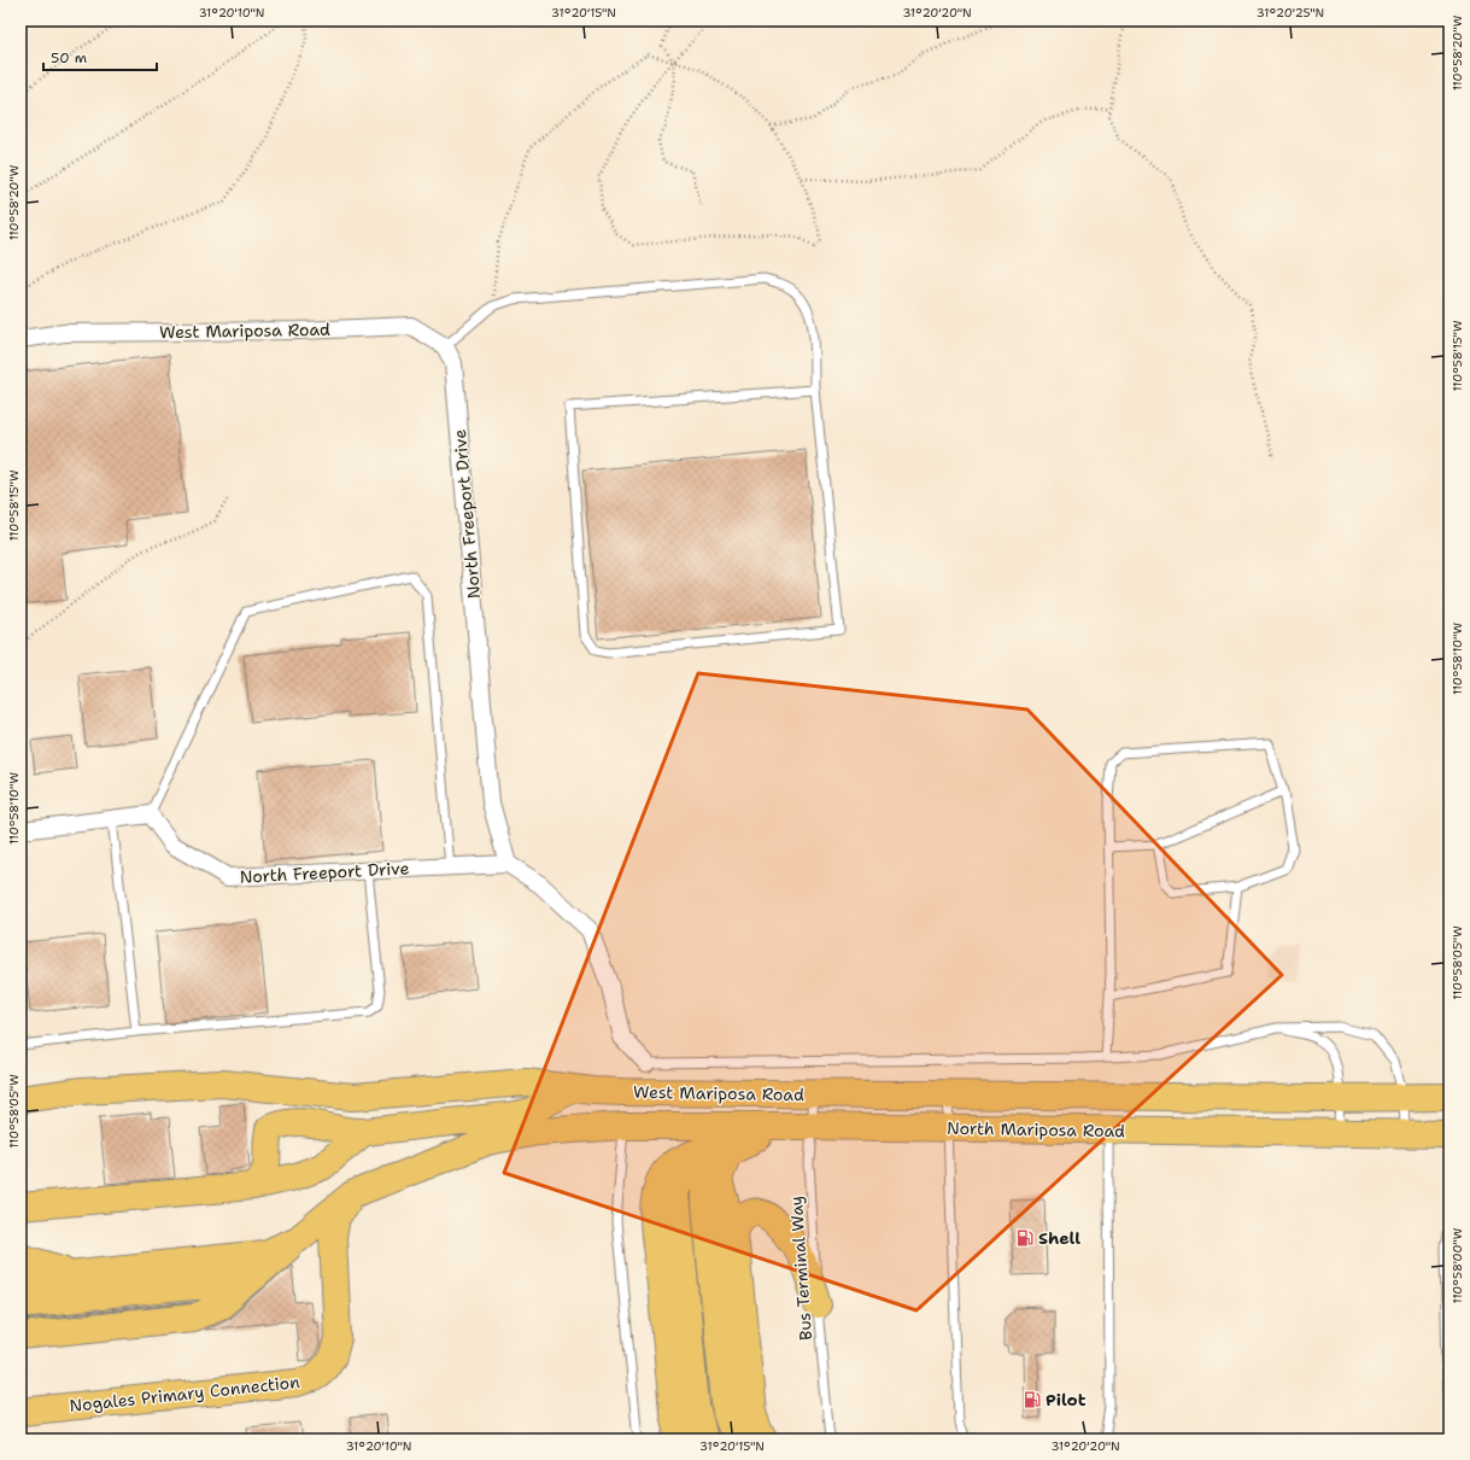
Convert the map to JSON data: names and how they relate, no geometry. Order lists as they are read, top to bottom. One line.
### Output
{"streets":{"highway":["West Mariposa Road","North Mariposa Road","Nogales Primary Connection"],"street":["North Freeport Drive"],"lane":["Bus Terminal Way"]},"crossings":[["West Mariposa Road","North Freeport Drive"],["West Mariposa Road","North Mariposa Road"],["West Mariposa Road","Bus Terminal Way"],["North Mariposa Road","Bus Terminal Way"]],"places":{"fuel station":["Shell","Pilot"]},"scale_bar":"50 m","coordinates":["31°20'10\"N","31°20'15\"N","31°20'20\"N","31°20'25\"N","110°58'20\"W","110°58'15\"W","110°58'10\"W","110°58'05\"W","110°58'00\"W"]}
